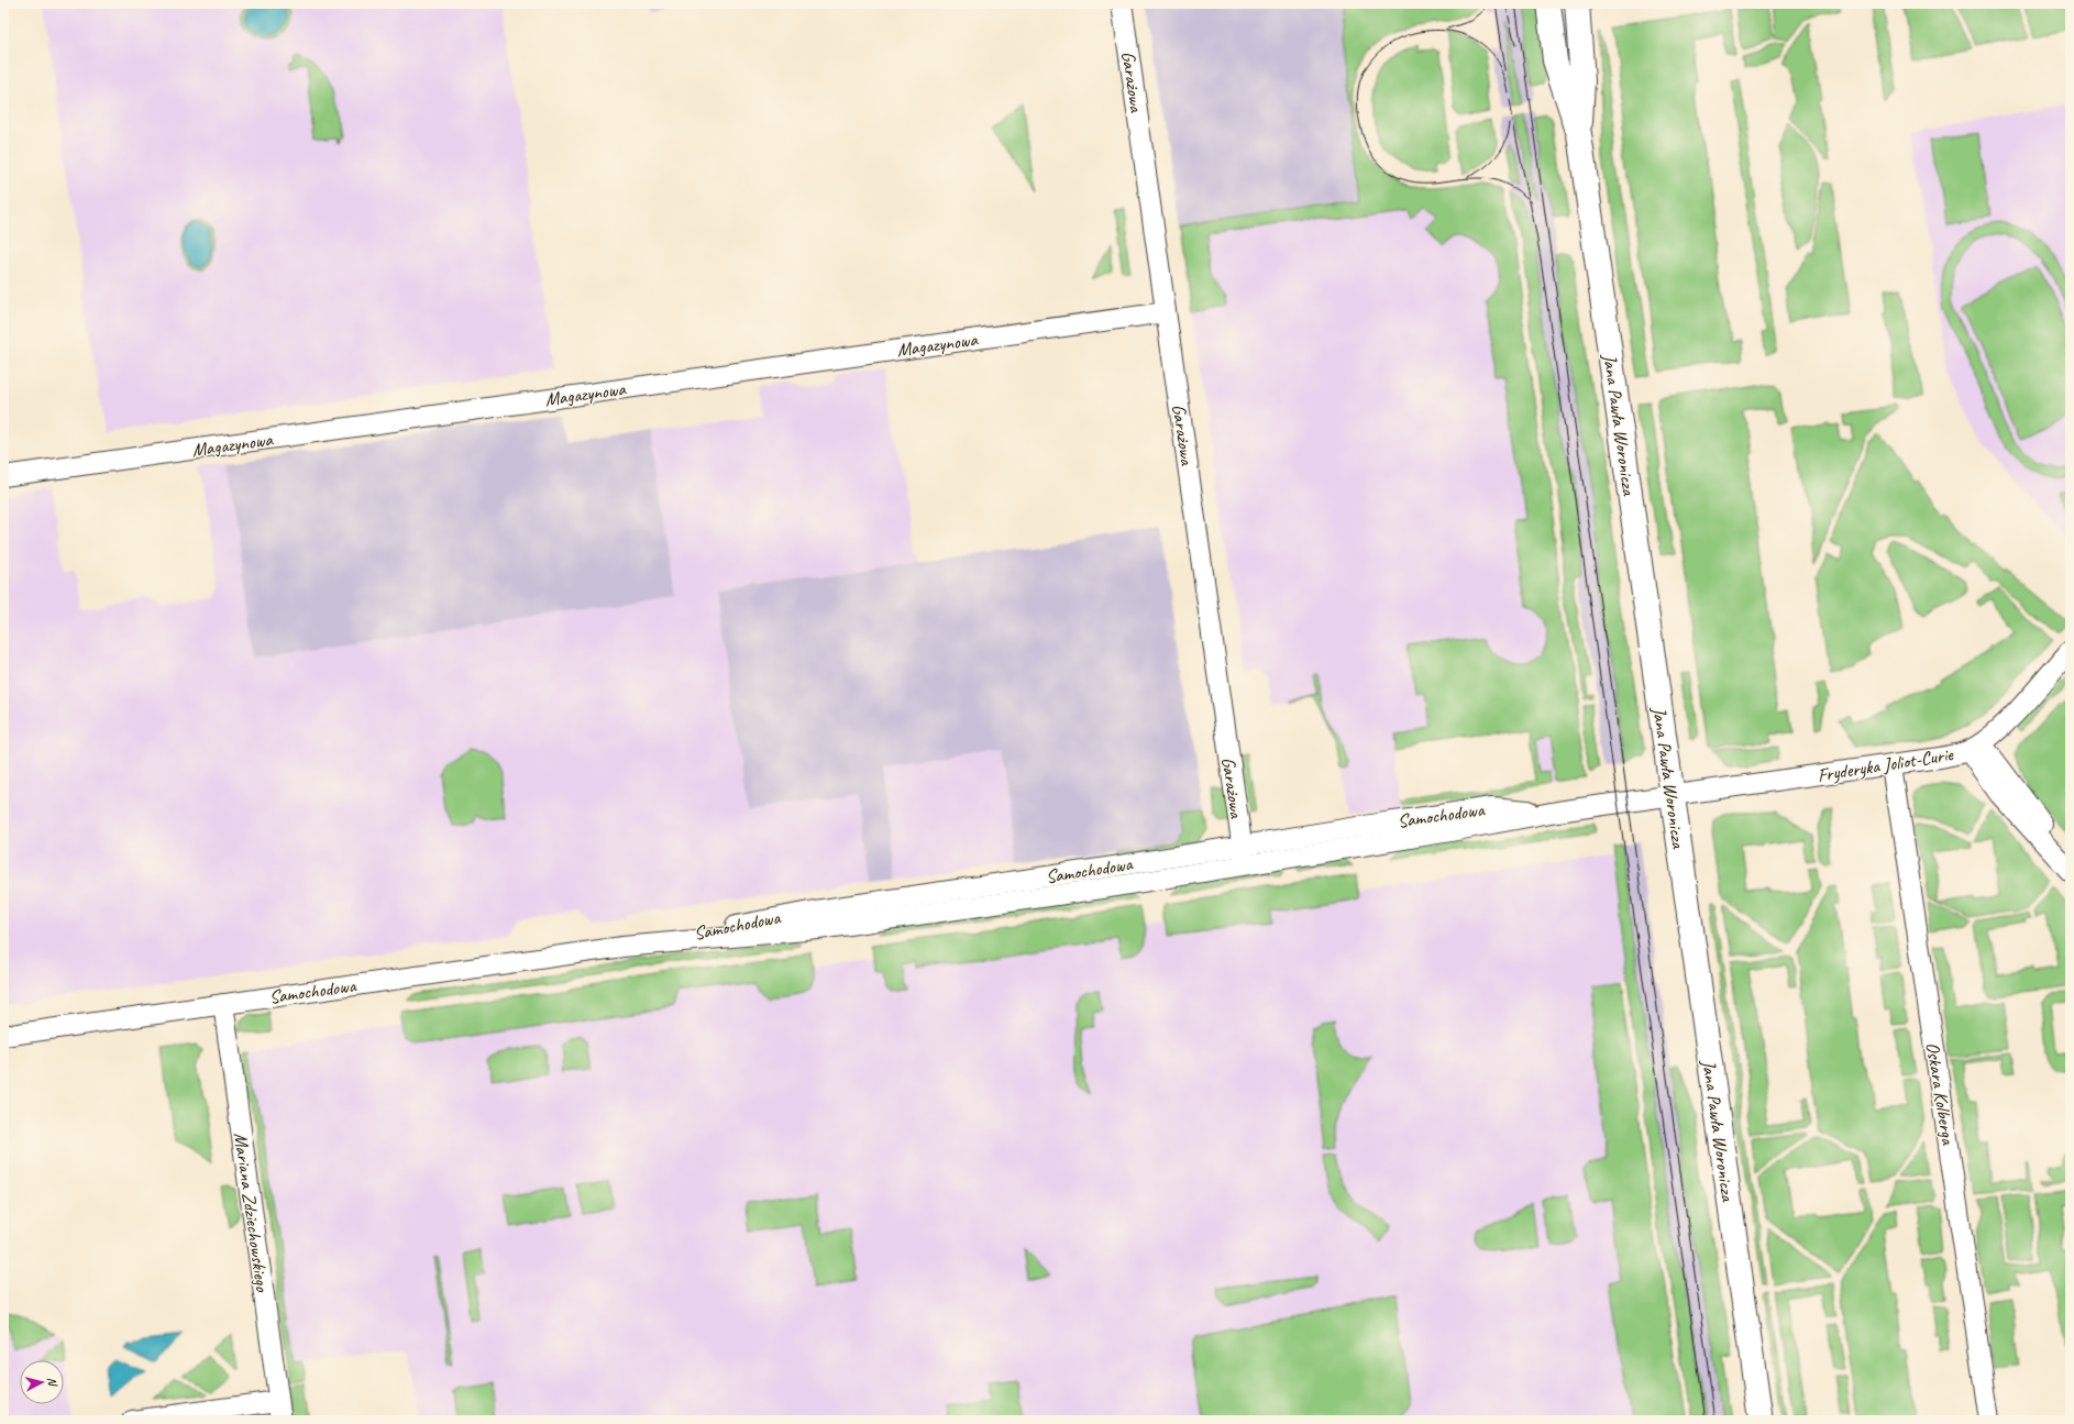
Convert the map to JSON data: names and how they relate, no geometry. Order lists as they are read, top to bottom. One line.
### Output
{"streets":{"street":["Garażowa","Magazynowa","Jana Pawła Woronicza","Fryderyka Joliot-Curie","Samochodowa","Oskara Kolberga","Mariana Zdziechowskiego"]},"crossings":[["Garażowa","Magazynowa"],["Garażowa","Samochodowa"],["Jana Pawła Woronicza","Fryderyka Joliot-Curie"],["Jana Pawła Woronicza","Samochodowa"],["Fryderyka Joliot-Curie","Samochodowa"],["Fryderyka Joliot-Curie","Oskara Kolberga"],["Samochodowa","Mariana Zdziechowskiego"]],"north":"right"}
